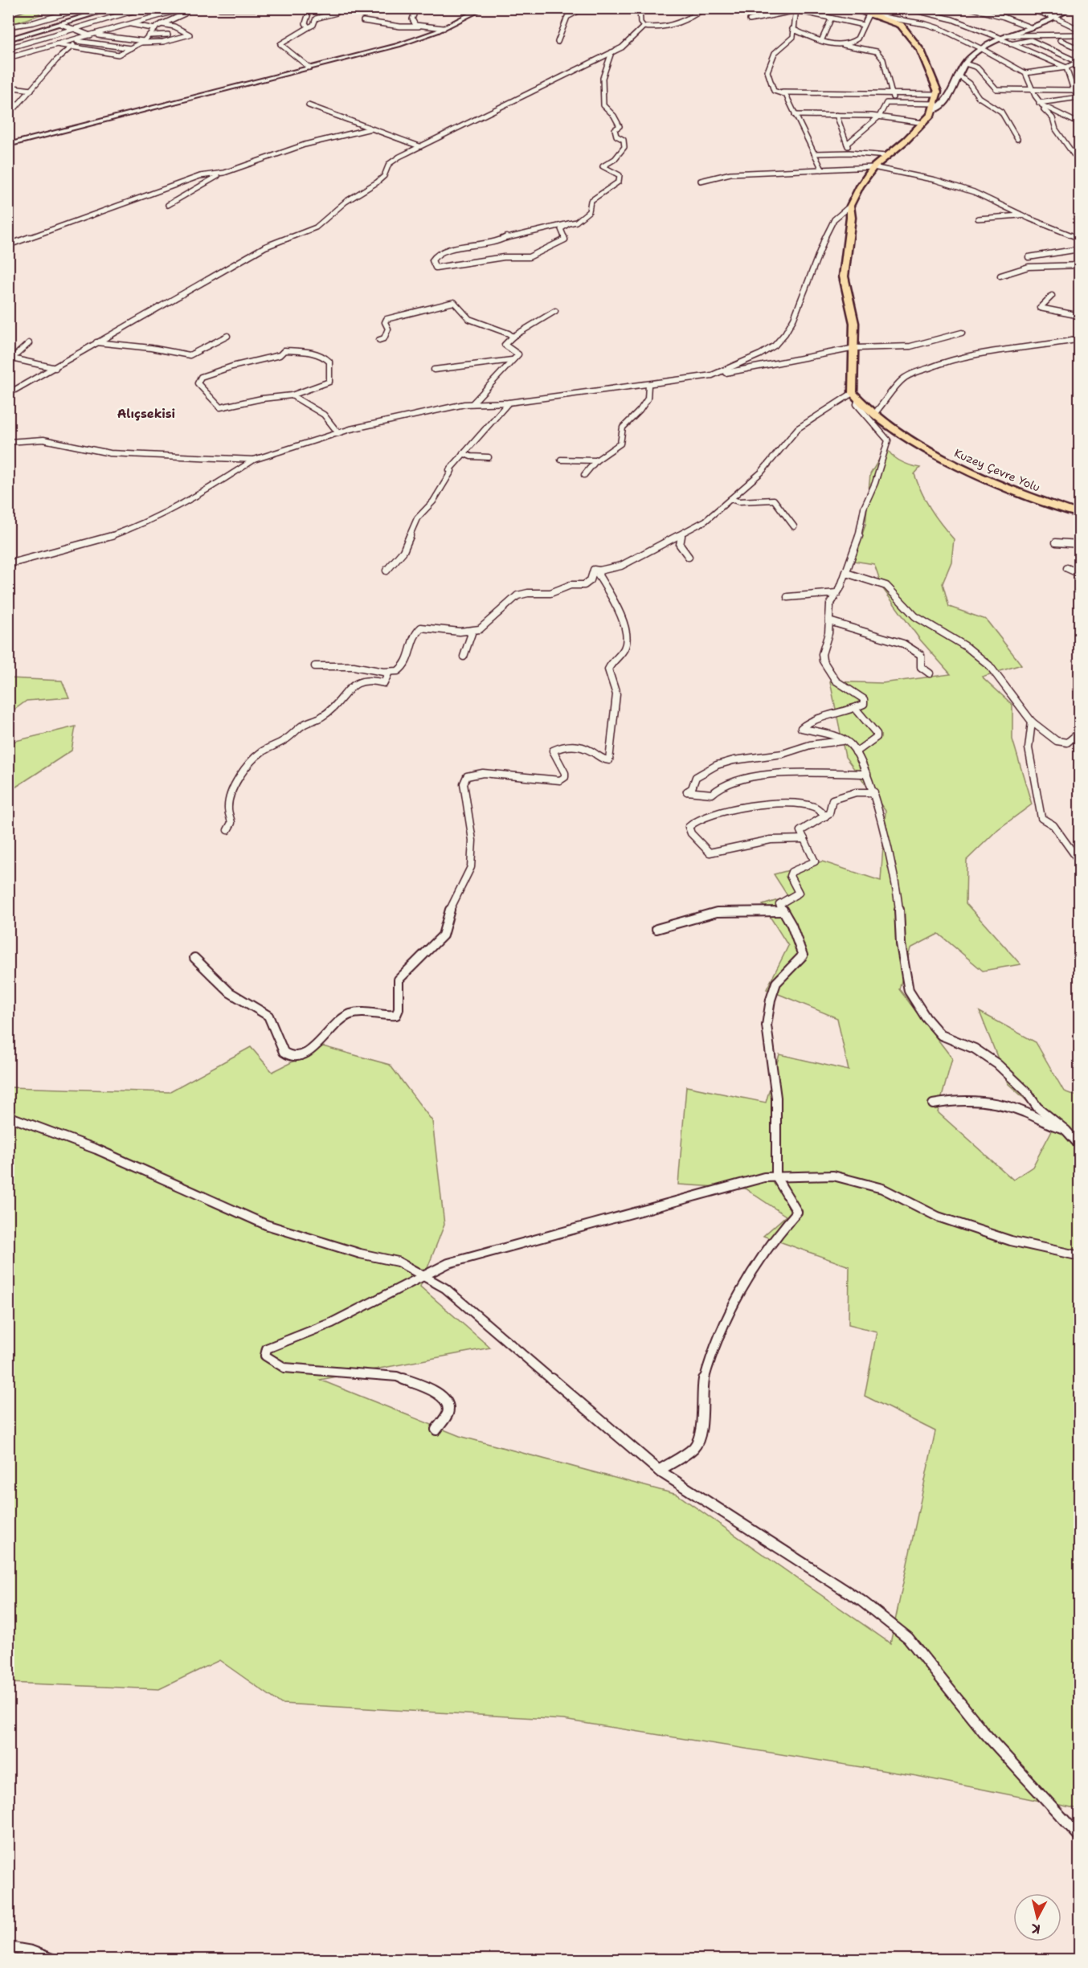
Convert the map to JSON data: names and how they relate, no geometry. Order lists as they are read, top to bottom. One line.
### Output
{"streets":{"main road":["Kuzey Çevre Yolu"]},"districts":["Alıçsekisi"],"north":"bottom"}
